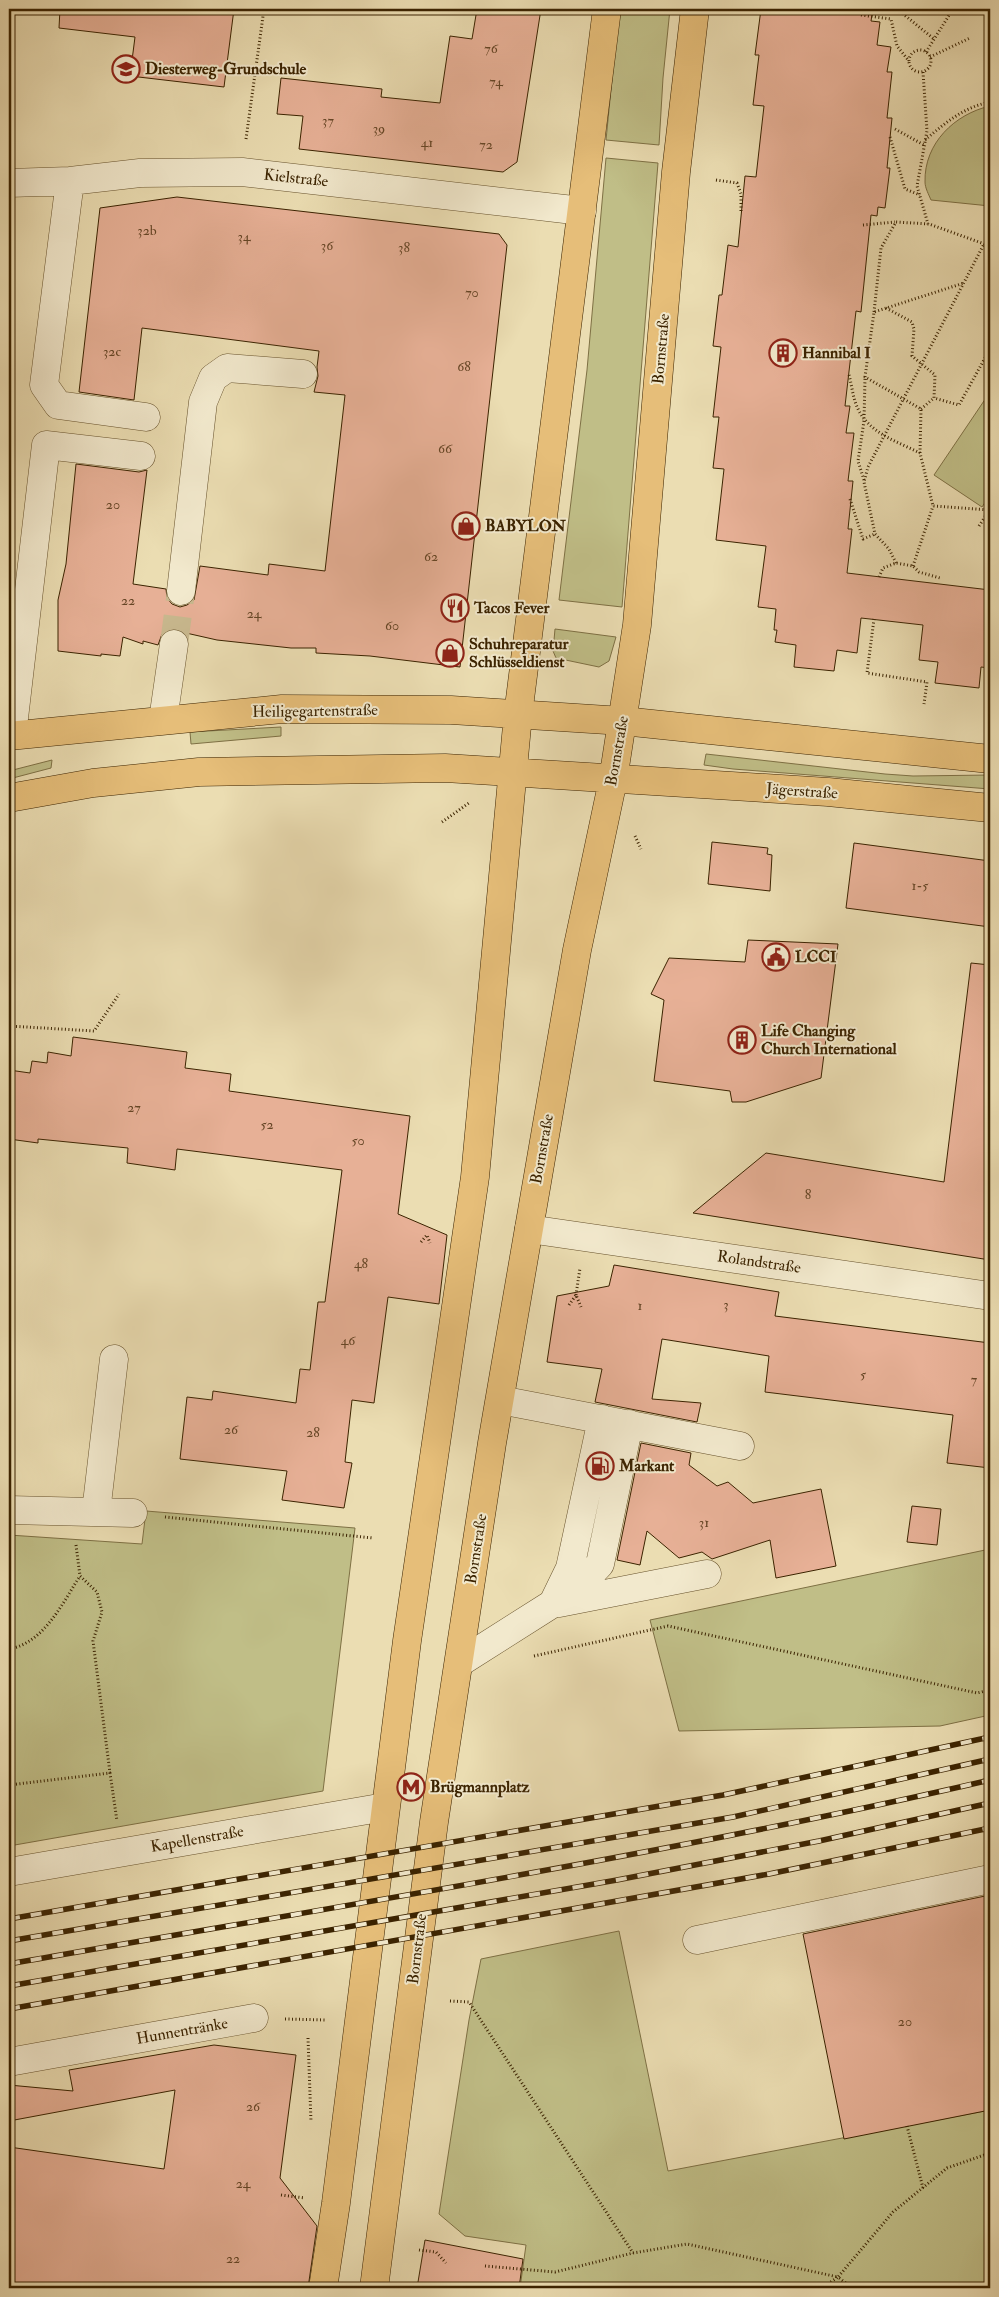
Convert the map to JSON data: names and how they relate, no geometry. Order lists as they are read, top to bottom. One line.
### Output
{"streets":{"main road":["Bornstraße","Heiligegartenstraße","Jägerstraße"],"street":["Kielstraße","Rolandstraße","Kapellenstraße","Hunnentränke"]},"crossings":[["Bornstraße","Heiligegartenstraße"],["Bornstraße","Jägerstraße"],["Bornstraße","Rolandstraße"]],"places":{"school or university":["Diesterweg-Grundschule"],"building":["Hannibal I","Life Changing Church International"],"shop":["BABYLON","Schuhreparatur Schlüsseldienst"],"restaurant":["Tacos Fever"],"public building":["LCCI"],"fuel station":["Markant"],"metro station":["Brügmannplatz"]},"house_numbers":["76","74","37","39","41","72","32b","34","36","38","70","32c","68","66","20","62","22","24","60","1-5","27","52","50","8","48","3","1","46","5","7","26","28","31","20","26","24","22"]}
